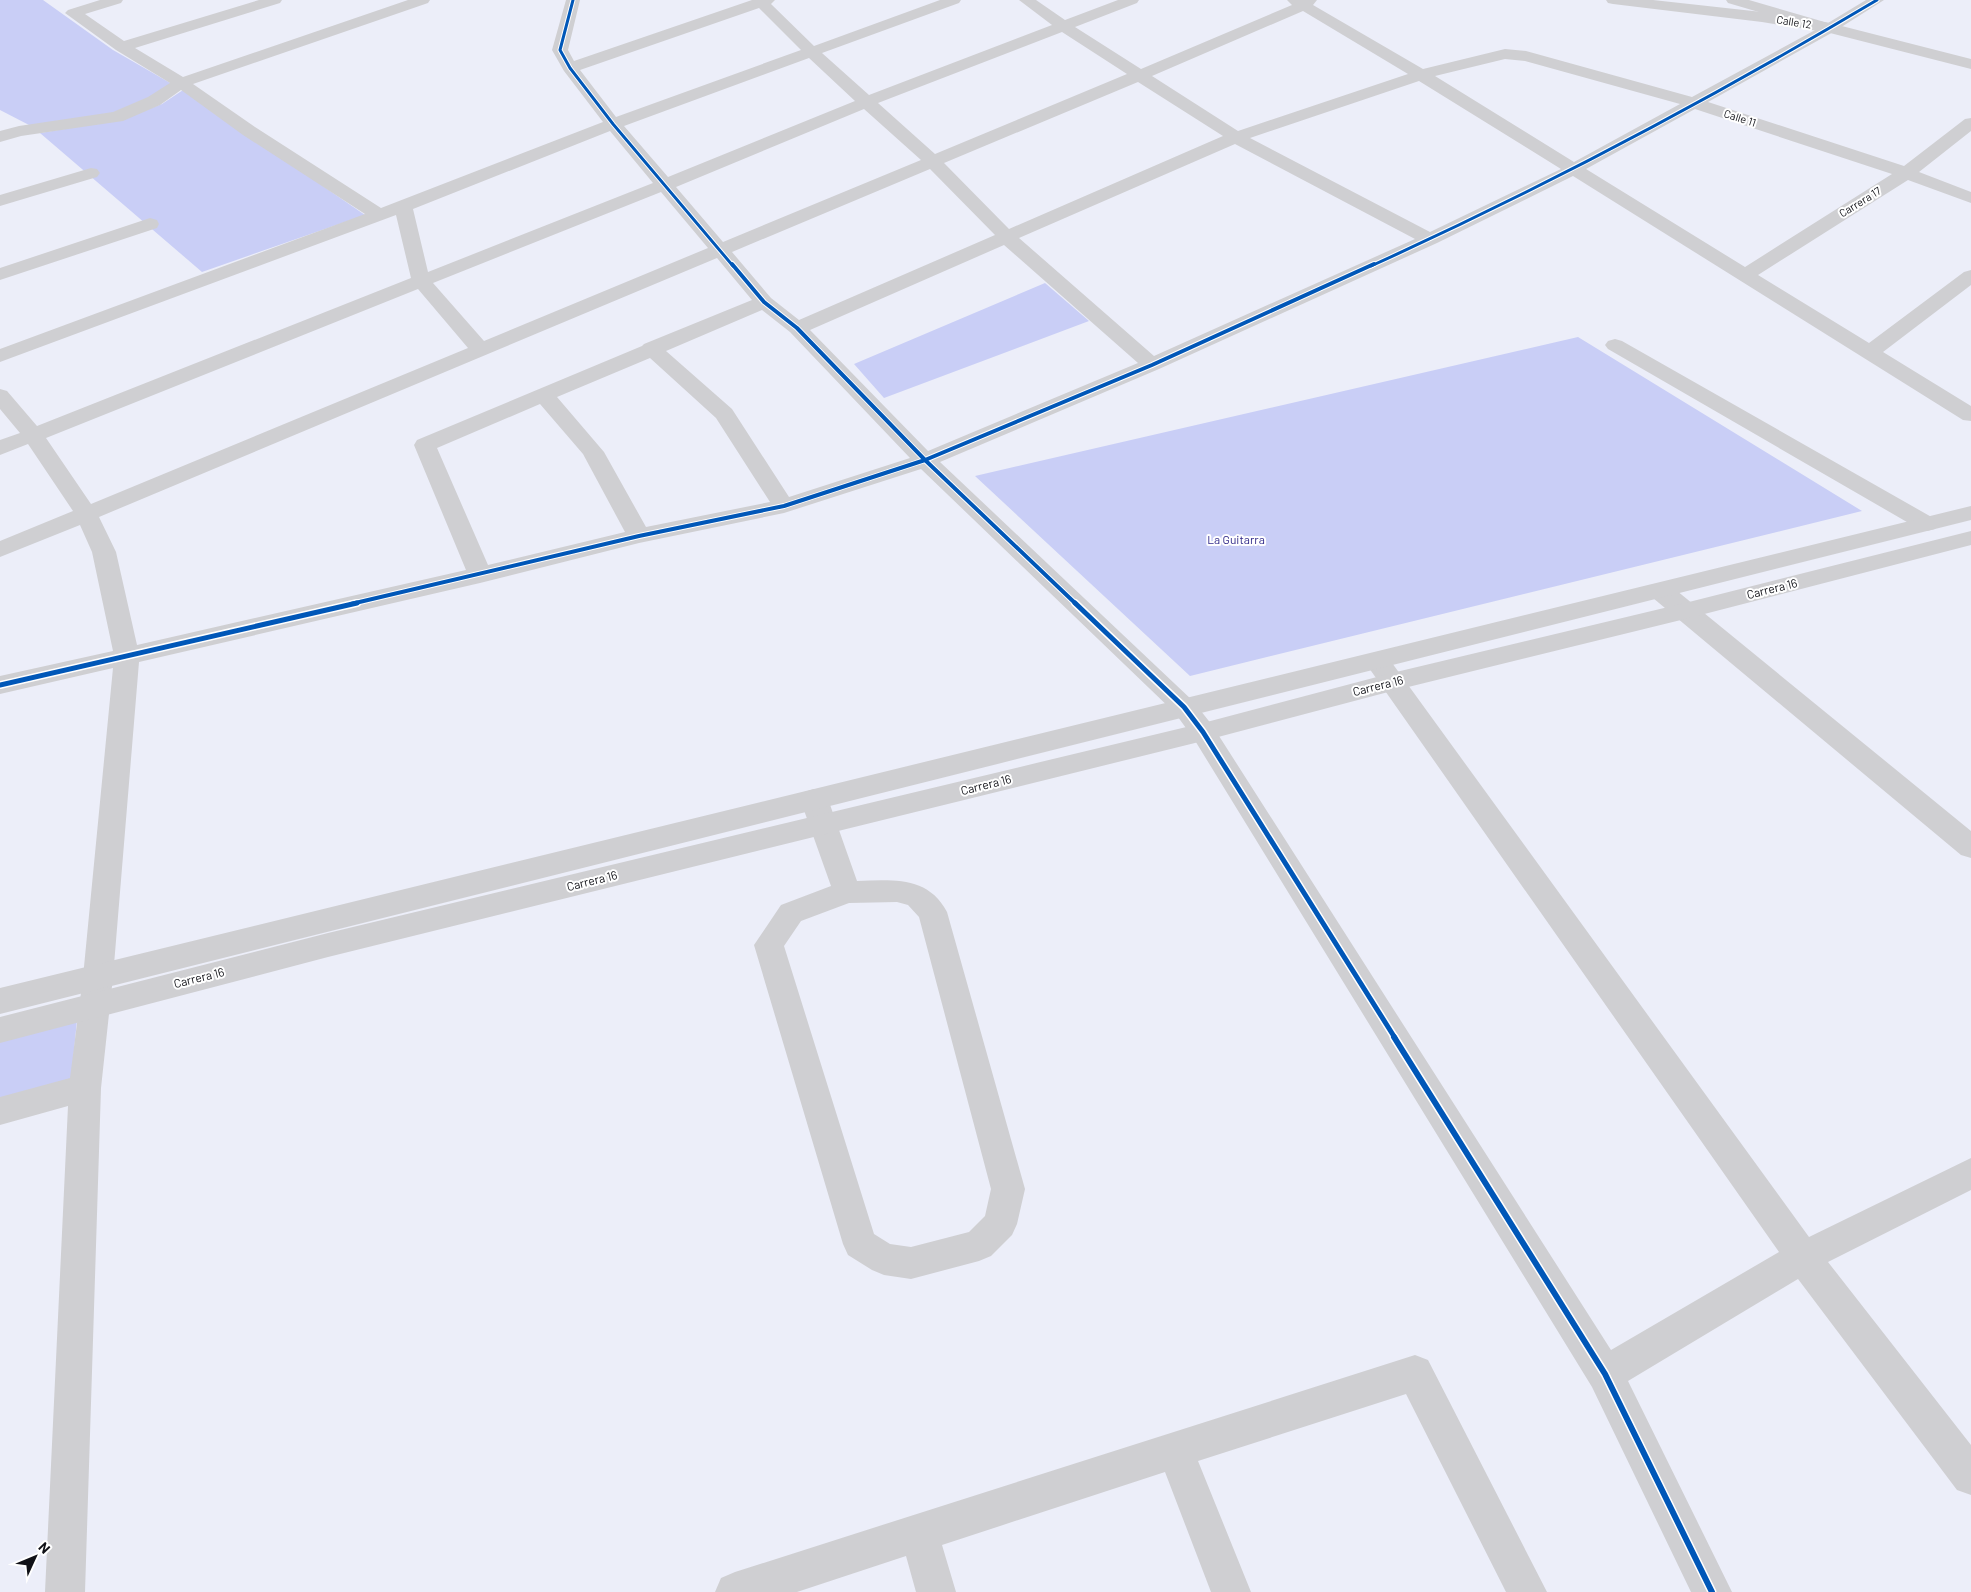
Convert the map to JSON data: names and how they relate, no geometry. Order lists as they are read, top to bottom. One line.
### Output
{"streets":{"street":["Calle 12","Calle 11","Carrera 17","Carrera 16"]},"crossings":[["Calle 11","Carrera 17"]],"parks":["La Guitarra"],"north":"top right"}
